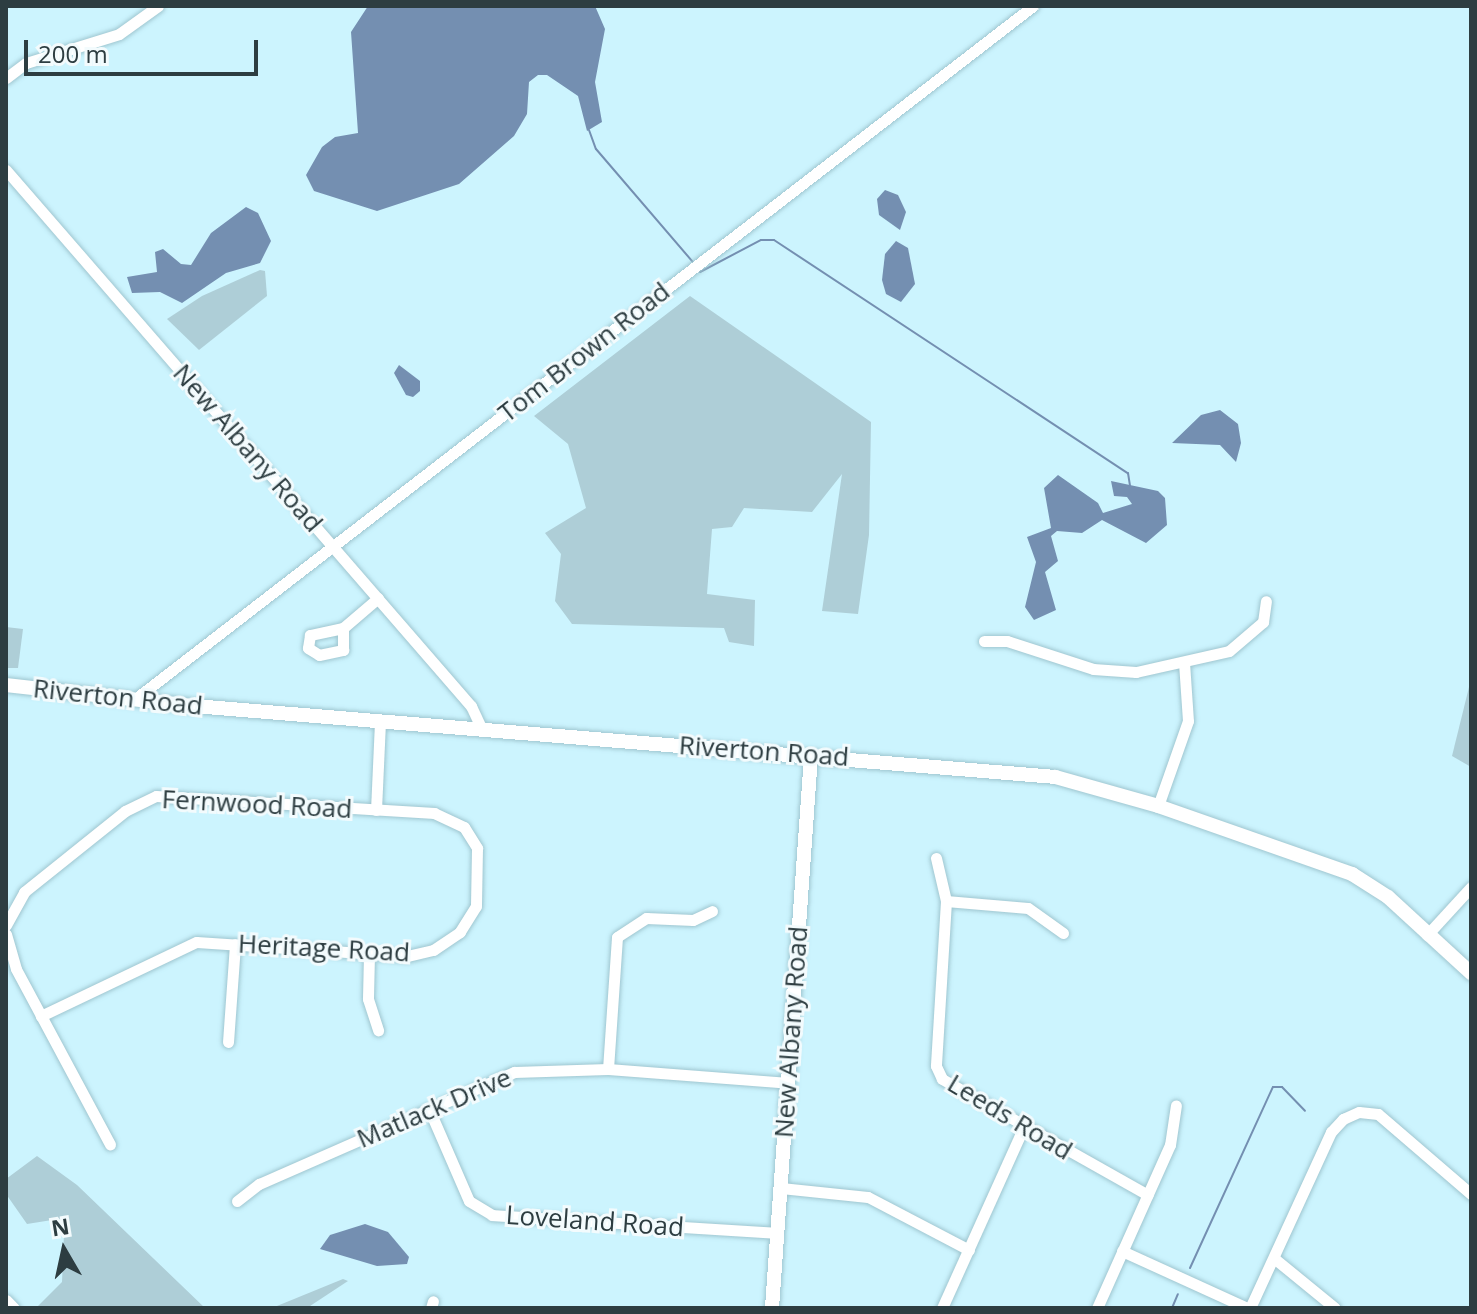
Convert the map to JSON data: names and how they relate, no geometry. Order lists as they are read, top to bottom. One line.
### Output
{"streets":{"main road":["New Albany Road","Riverton Road"],"street":["Tom Brown Road","Fernwood Road","Heritage Road","Matlack Drive","Leeds Road","Loveland Road"]},"crossings":[["Tom Brown Road","New Albany Road"],["Tom Brown Road","Riverton Road"],["New Albany Road","Riverton Road"],["New Albany Road","Matlack Drive"],["New Albany Road","Loveland Road"],["Riverton Road","Fernwood Road"],["Fernwood Road","Heritage Road"],["Matlack Drive","Loveland Road"]],"scale_bar":"200 m","north":"top"}
